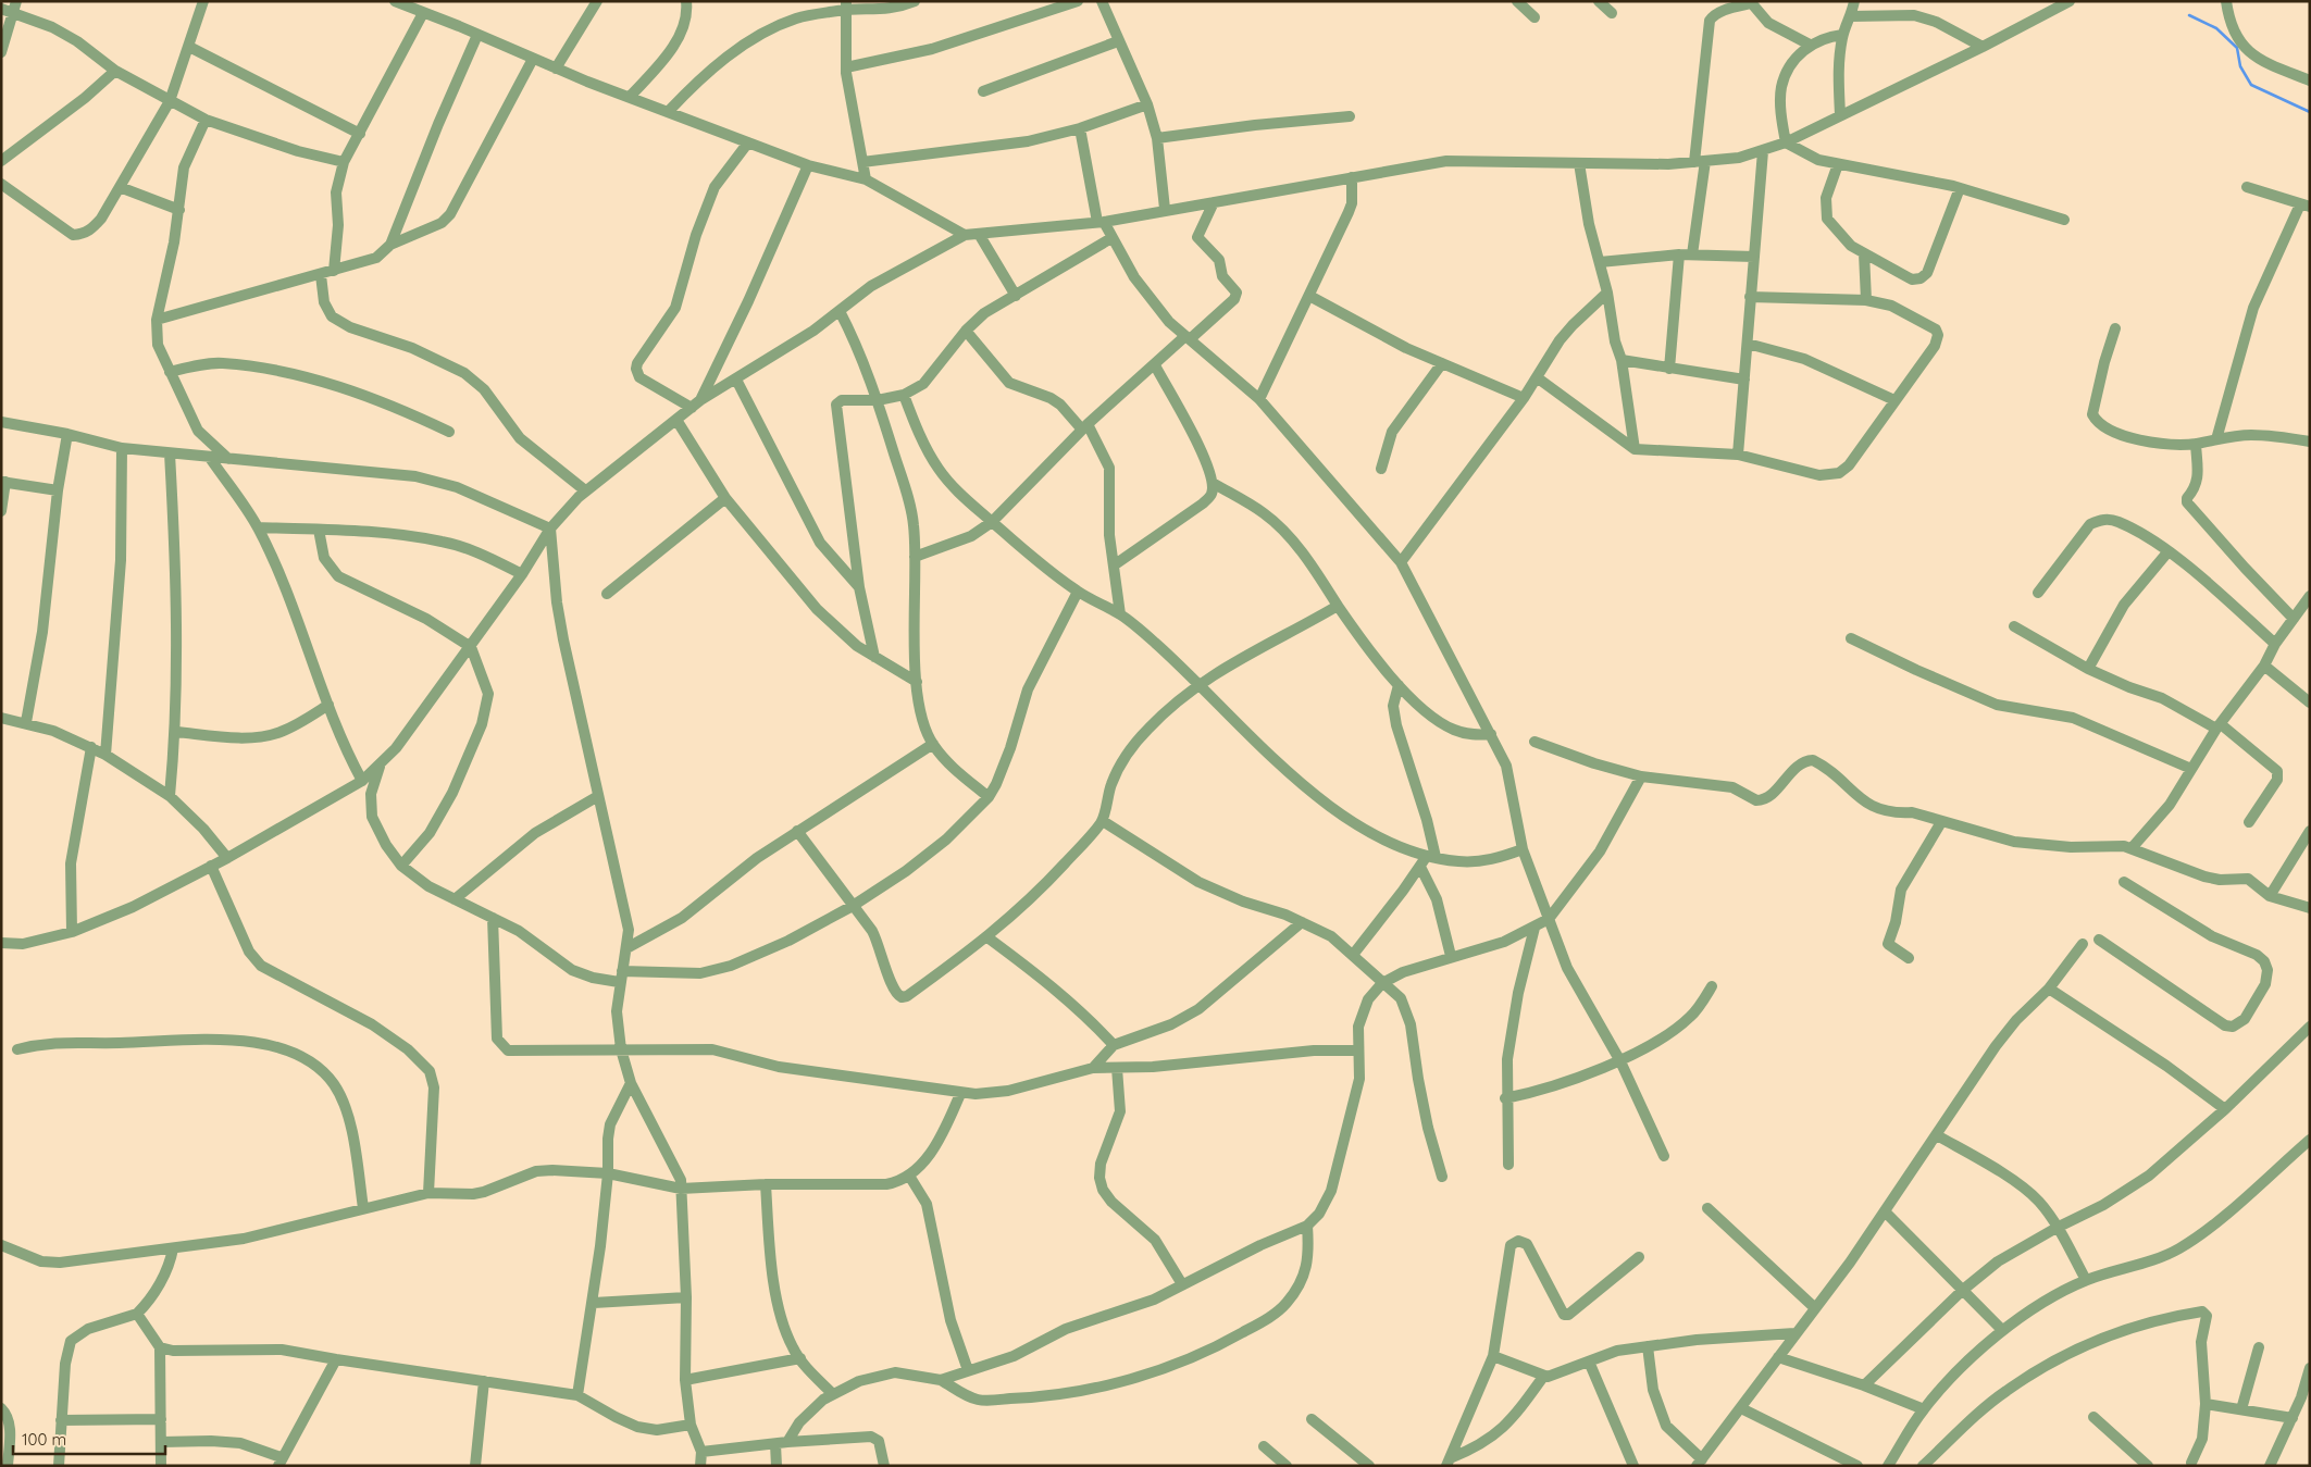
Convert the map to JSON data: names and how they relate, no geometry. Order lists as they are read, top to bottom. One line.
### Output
{"scale_bar":"100 m"}
